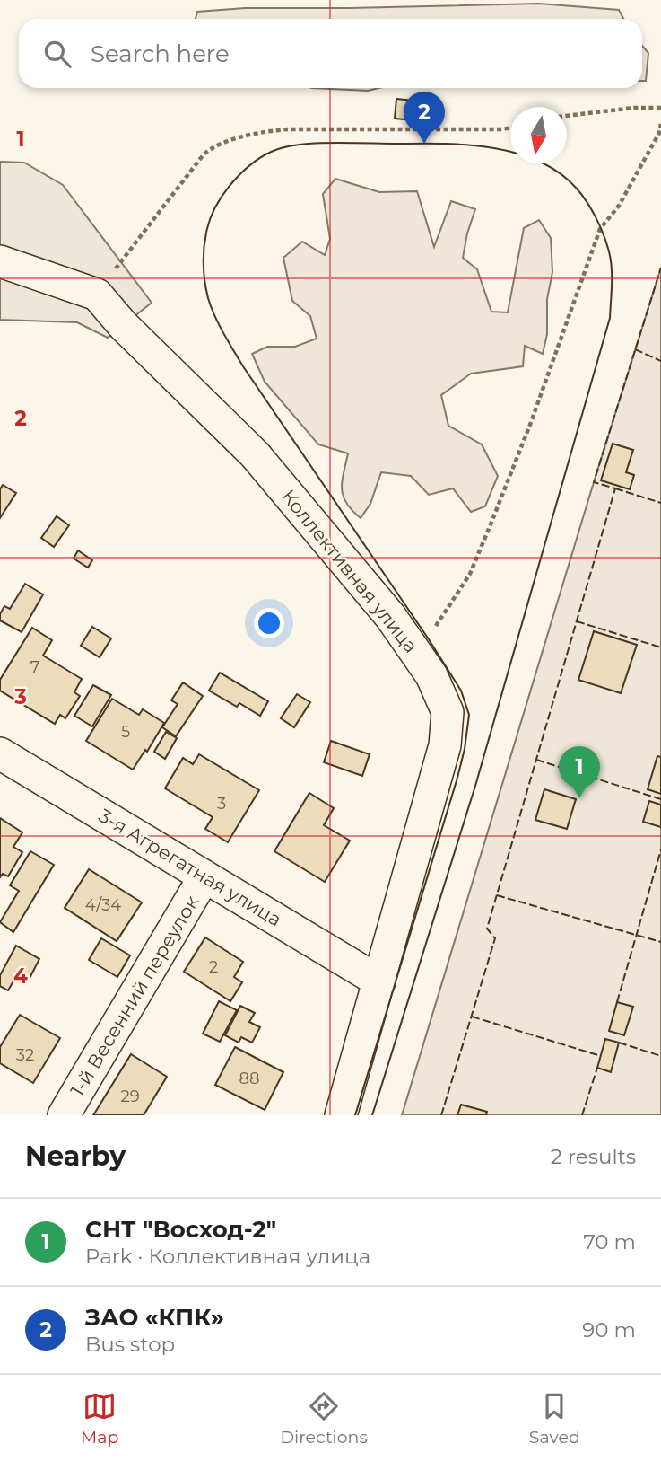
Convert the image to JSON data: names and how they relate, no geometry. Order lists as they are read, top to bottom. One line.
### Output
{"streets":{"street":["Коллективная улица","3-я Агрегатная улица","1-й Весенний переулок"]},"crossings":[["Коллективная улица","3-я Агрегатная улица"],["3-я Агрегатная улица","1-й Весенний переулок"]],"house_numbers":["7","5","3","4/34","2","32","88","29"],"north":"bottom","page":{"search":"Search here","pins":["2","1"],"heading":["Nearby","2 results"],"list":[{"mark":"1","name":"СНТ \"Восход-2\"","note":"Park · Коллективная улица","value":"70 m"},{"mark":"2","name":"ЗАО «КПК»","note":"Bus stop","value":"90 m"}],"nav":["Map","Directions","Saved"]},"grid":{"rows":["1","2","3","4"]}}
